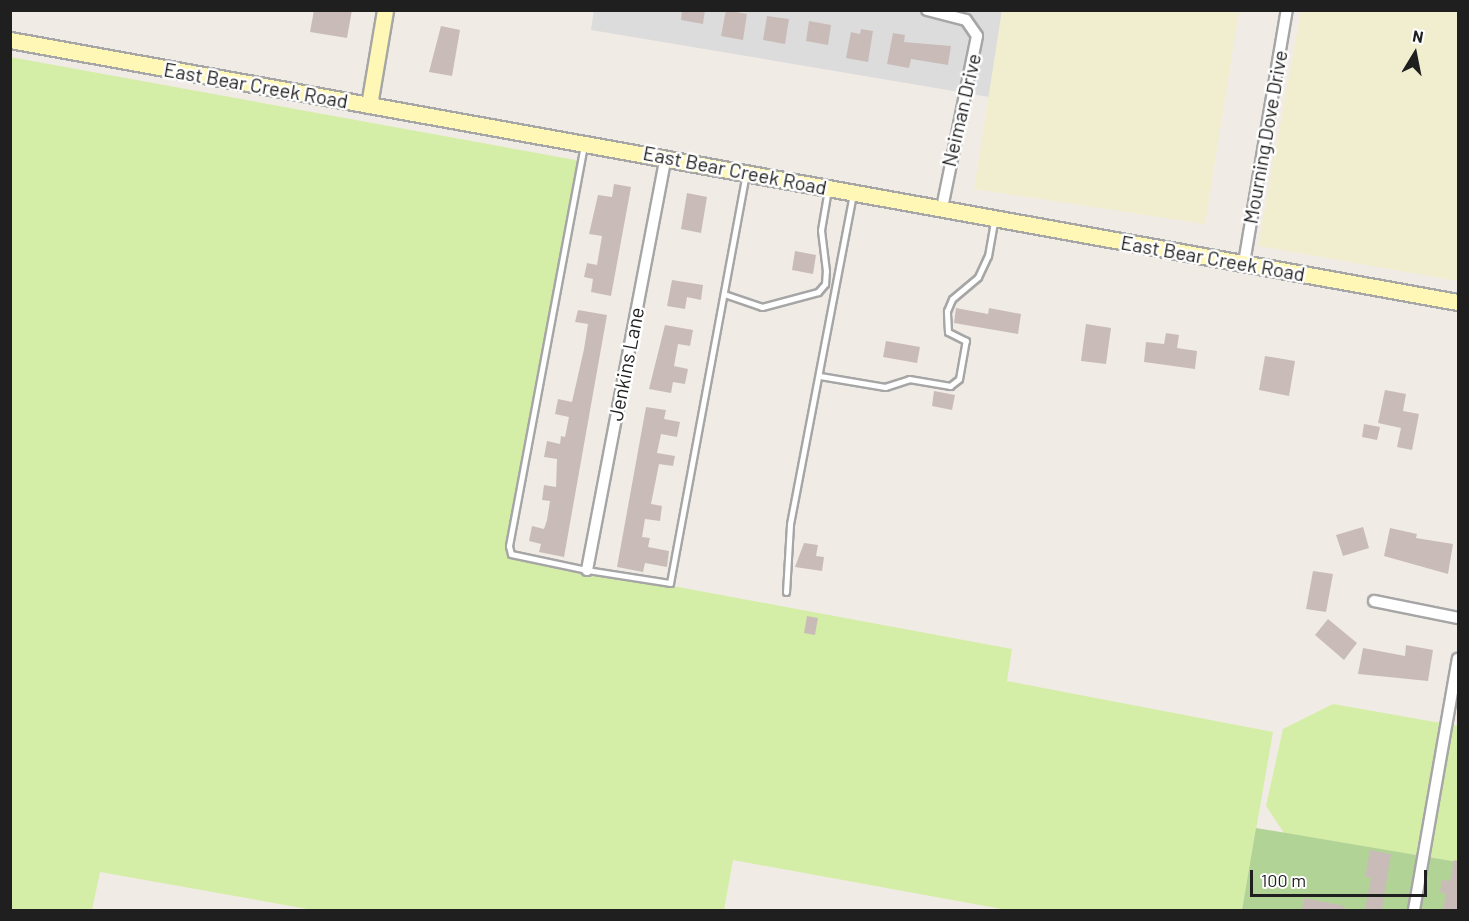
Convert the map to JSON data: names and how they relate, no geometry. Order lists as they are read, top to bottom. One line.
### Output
{"streets":{"main road":["East Bear Creek Road"],"street":["Neiman Drive","Mourning Dove Drive","Jenkins Lane"]},"crossings":[["East Bear Creek Road","Neiman Drive"],["East Bear Creek Road","Mourning Dove Drive"],["East Bear Creek Road","Jenkins Lane"]],"scale_bar":"100 m","north":"top"}
